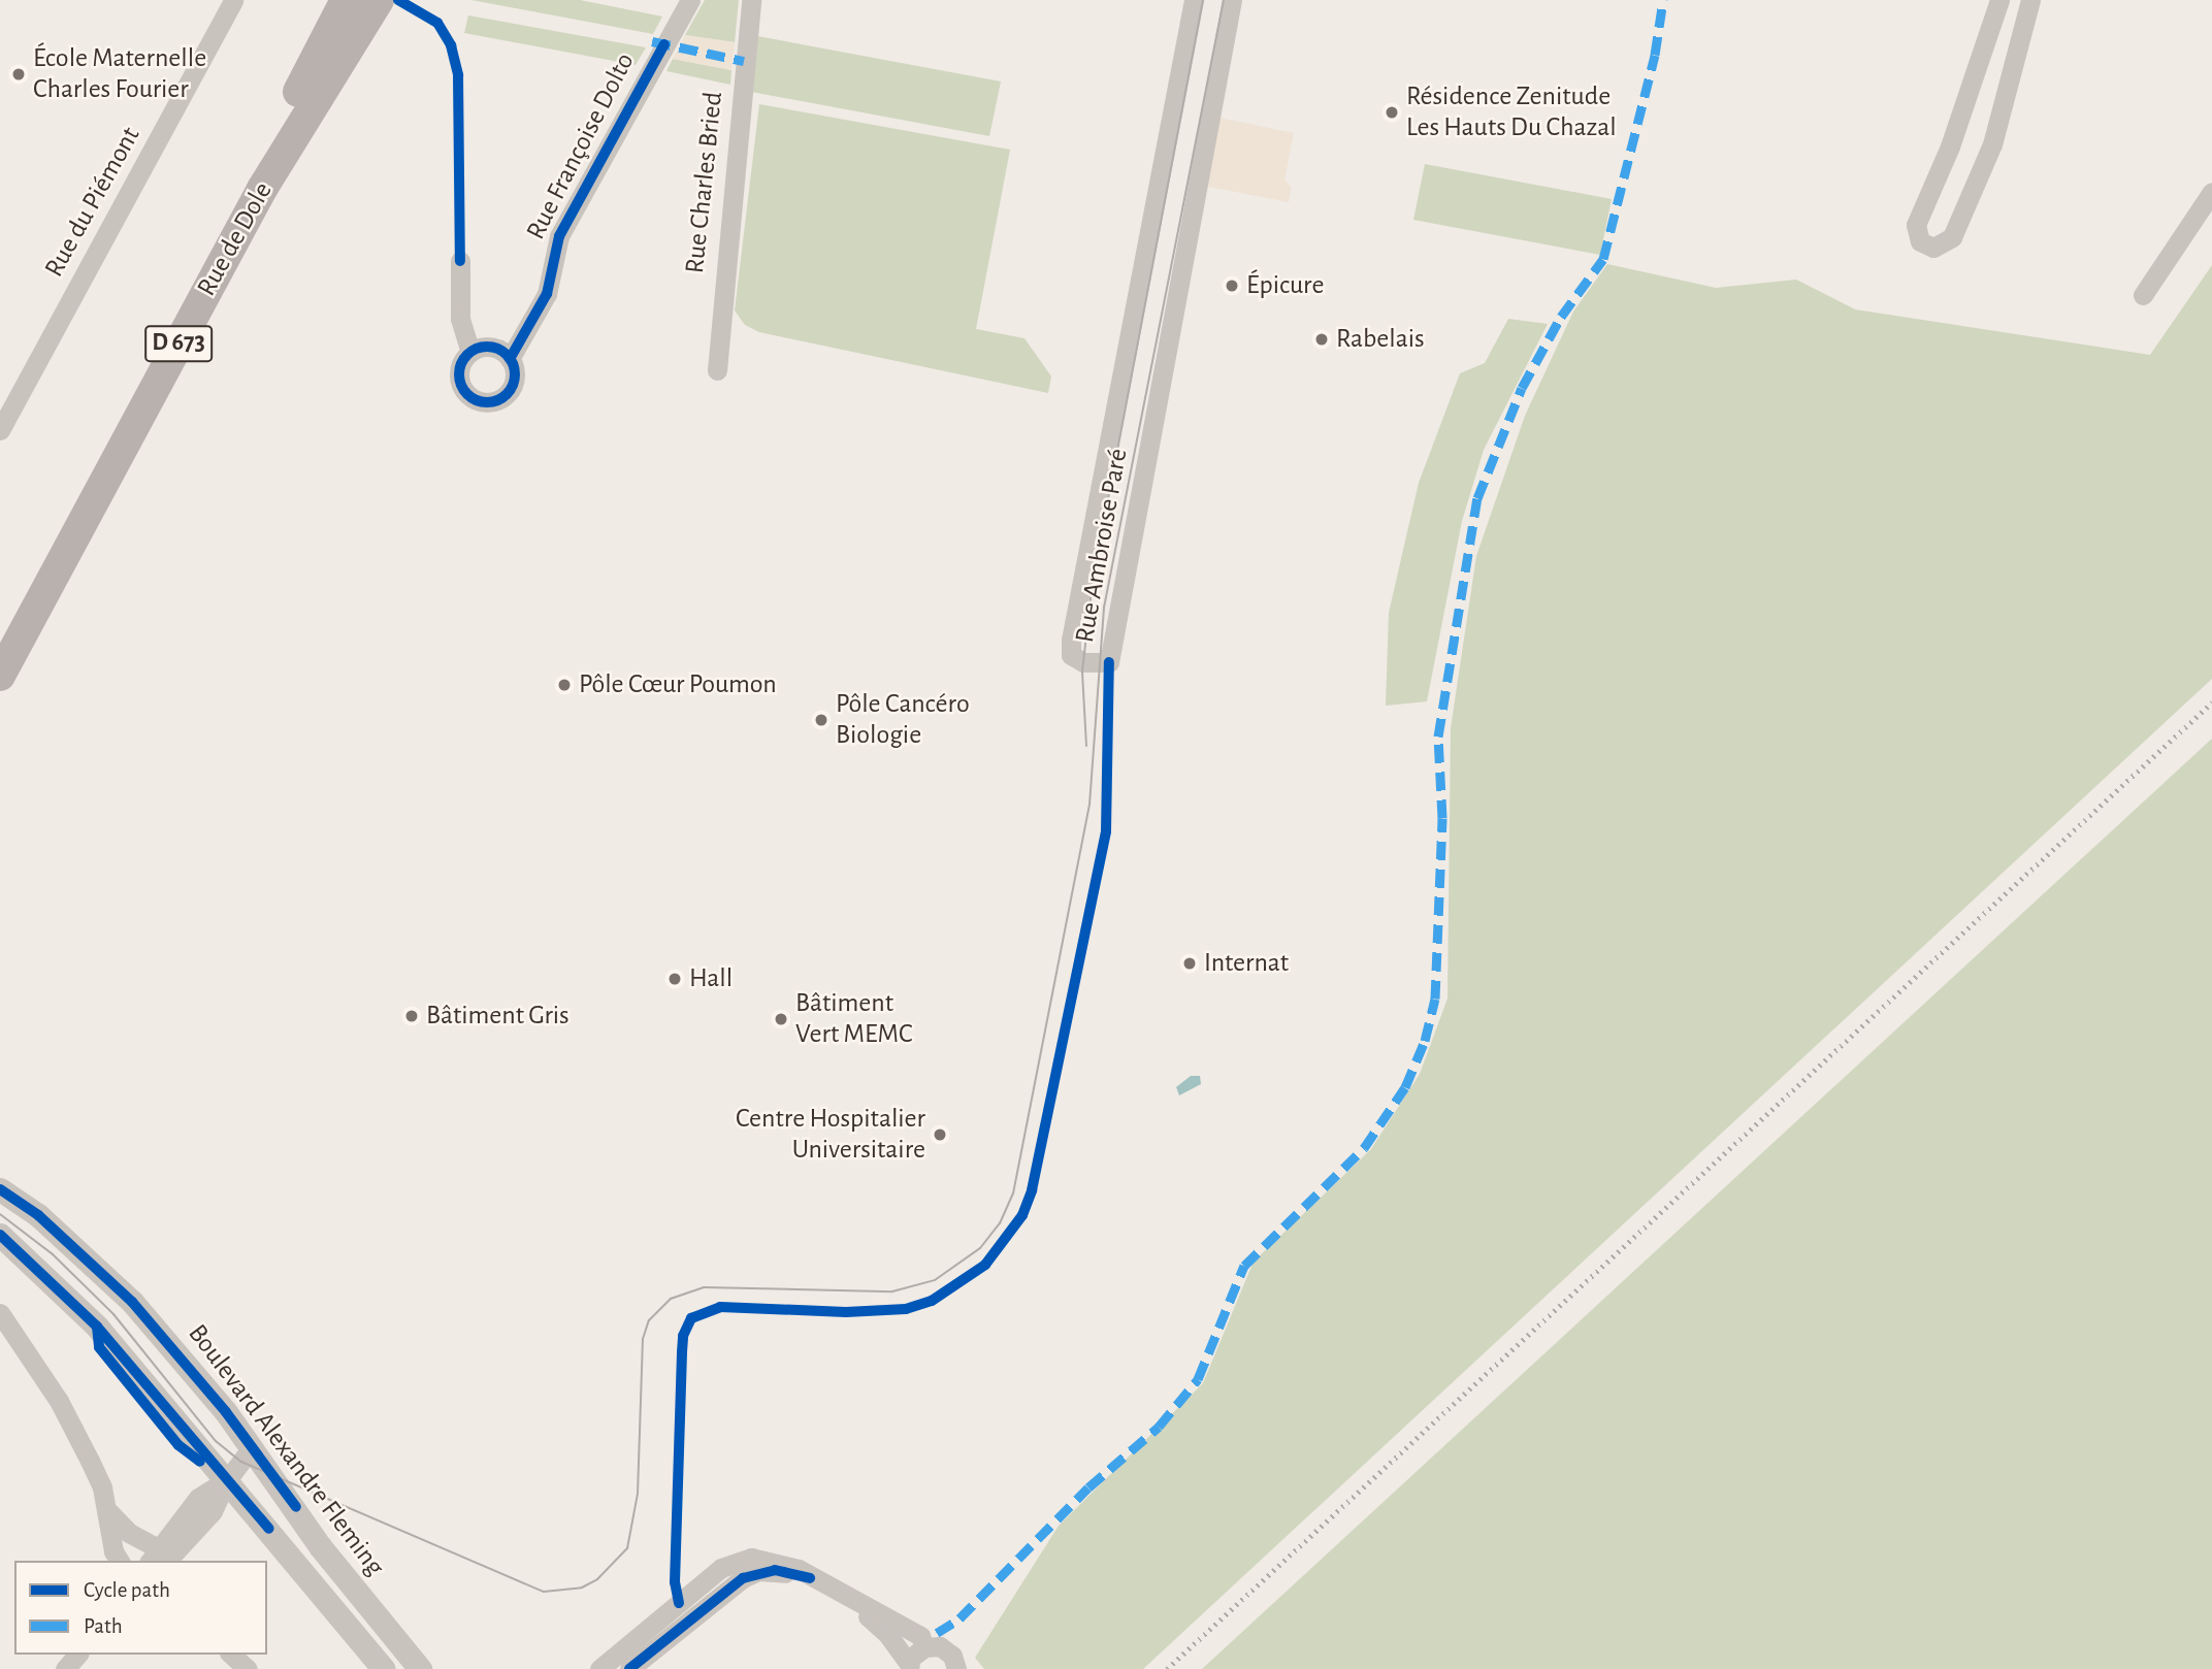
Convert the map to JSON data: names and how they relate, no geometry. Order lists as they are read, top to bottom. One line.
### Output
{"streets":{"main road":["Rue de Dole","D 673"],"street":["Rue Françoise Dolto","Rue Charles Bried","Rue du Piémont","Rue Ambroise Paré","Boulevard Alexandre Fleming"]},"places":["École Maternelle Charles Fourier","Résidence Zenitude Les Hauts Du Chazal","Épicure","Rabelais","Pôle Cœur Poumon","Pôle Cancéro Biologie","Internat","Hall","Bâtiment Gris","Bâtiment Vert MEMC","Centre Hospitalier Universitaire"],"legend":["Cycle path","Path"]}
